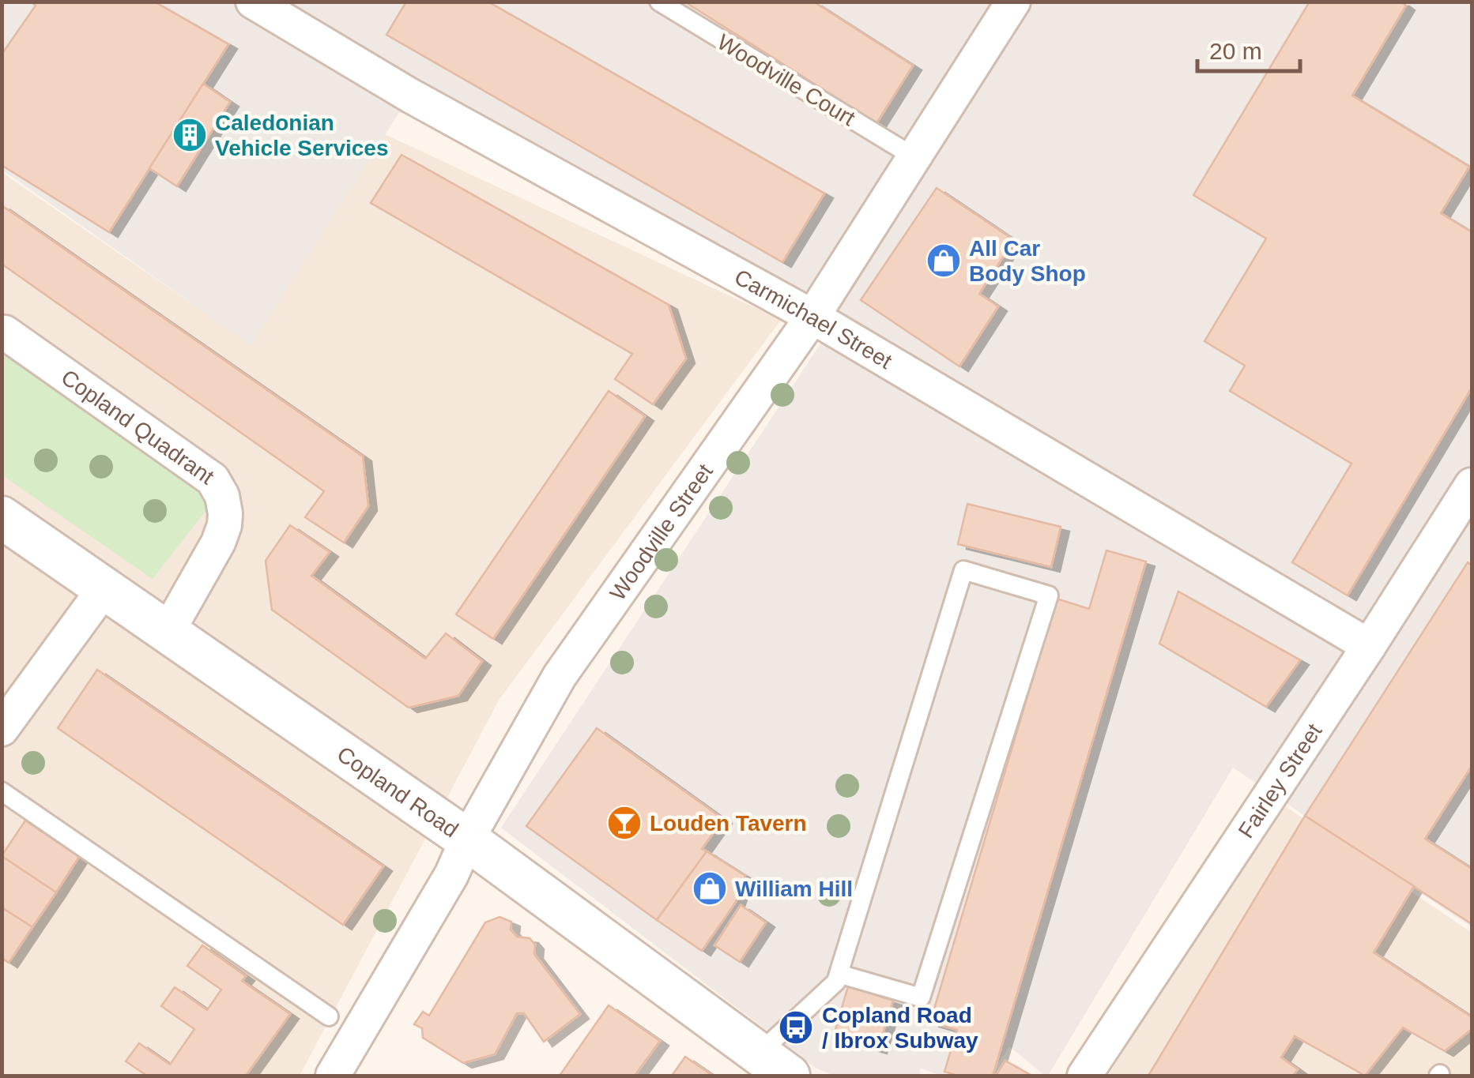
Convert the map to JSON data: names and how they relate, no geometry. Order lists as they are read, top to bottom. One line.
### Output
{"streets":{"street":["Carmichael Street","Copland Quadrant","Woodville Street","Fairley Street","Copland Road"],"lane":["Woodville Court"]},"crossings":[["Woodville Court","Woodville Street"],["Carmichael Street","Woodville Street"],["Carmichael Street","Fairley Street"],["Copland Quadrant","Copland Road"],["Woodville Street","Copland Road"]],"places":{"building":["Caledonian Vehicle Services"],"shop":["All Car Body Shop","William Hill"],"bar":["Louden Tavern"],"bus stop":["Copland Road / Ibrox Subway"]},"scale_bar":"20 m"}
